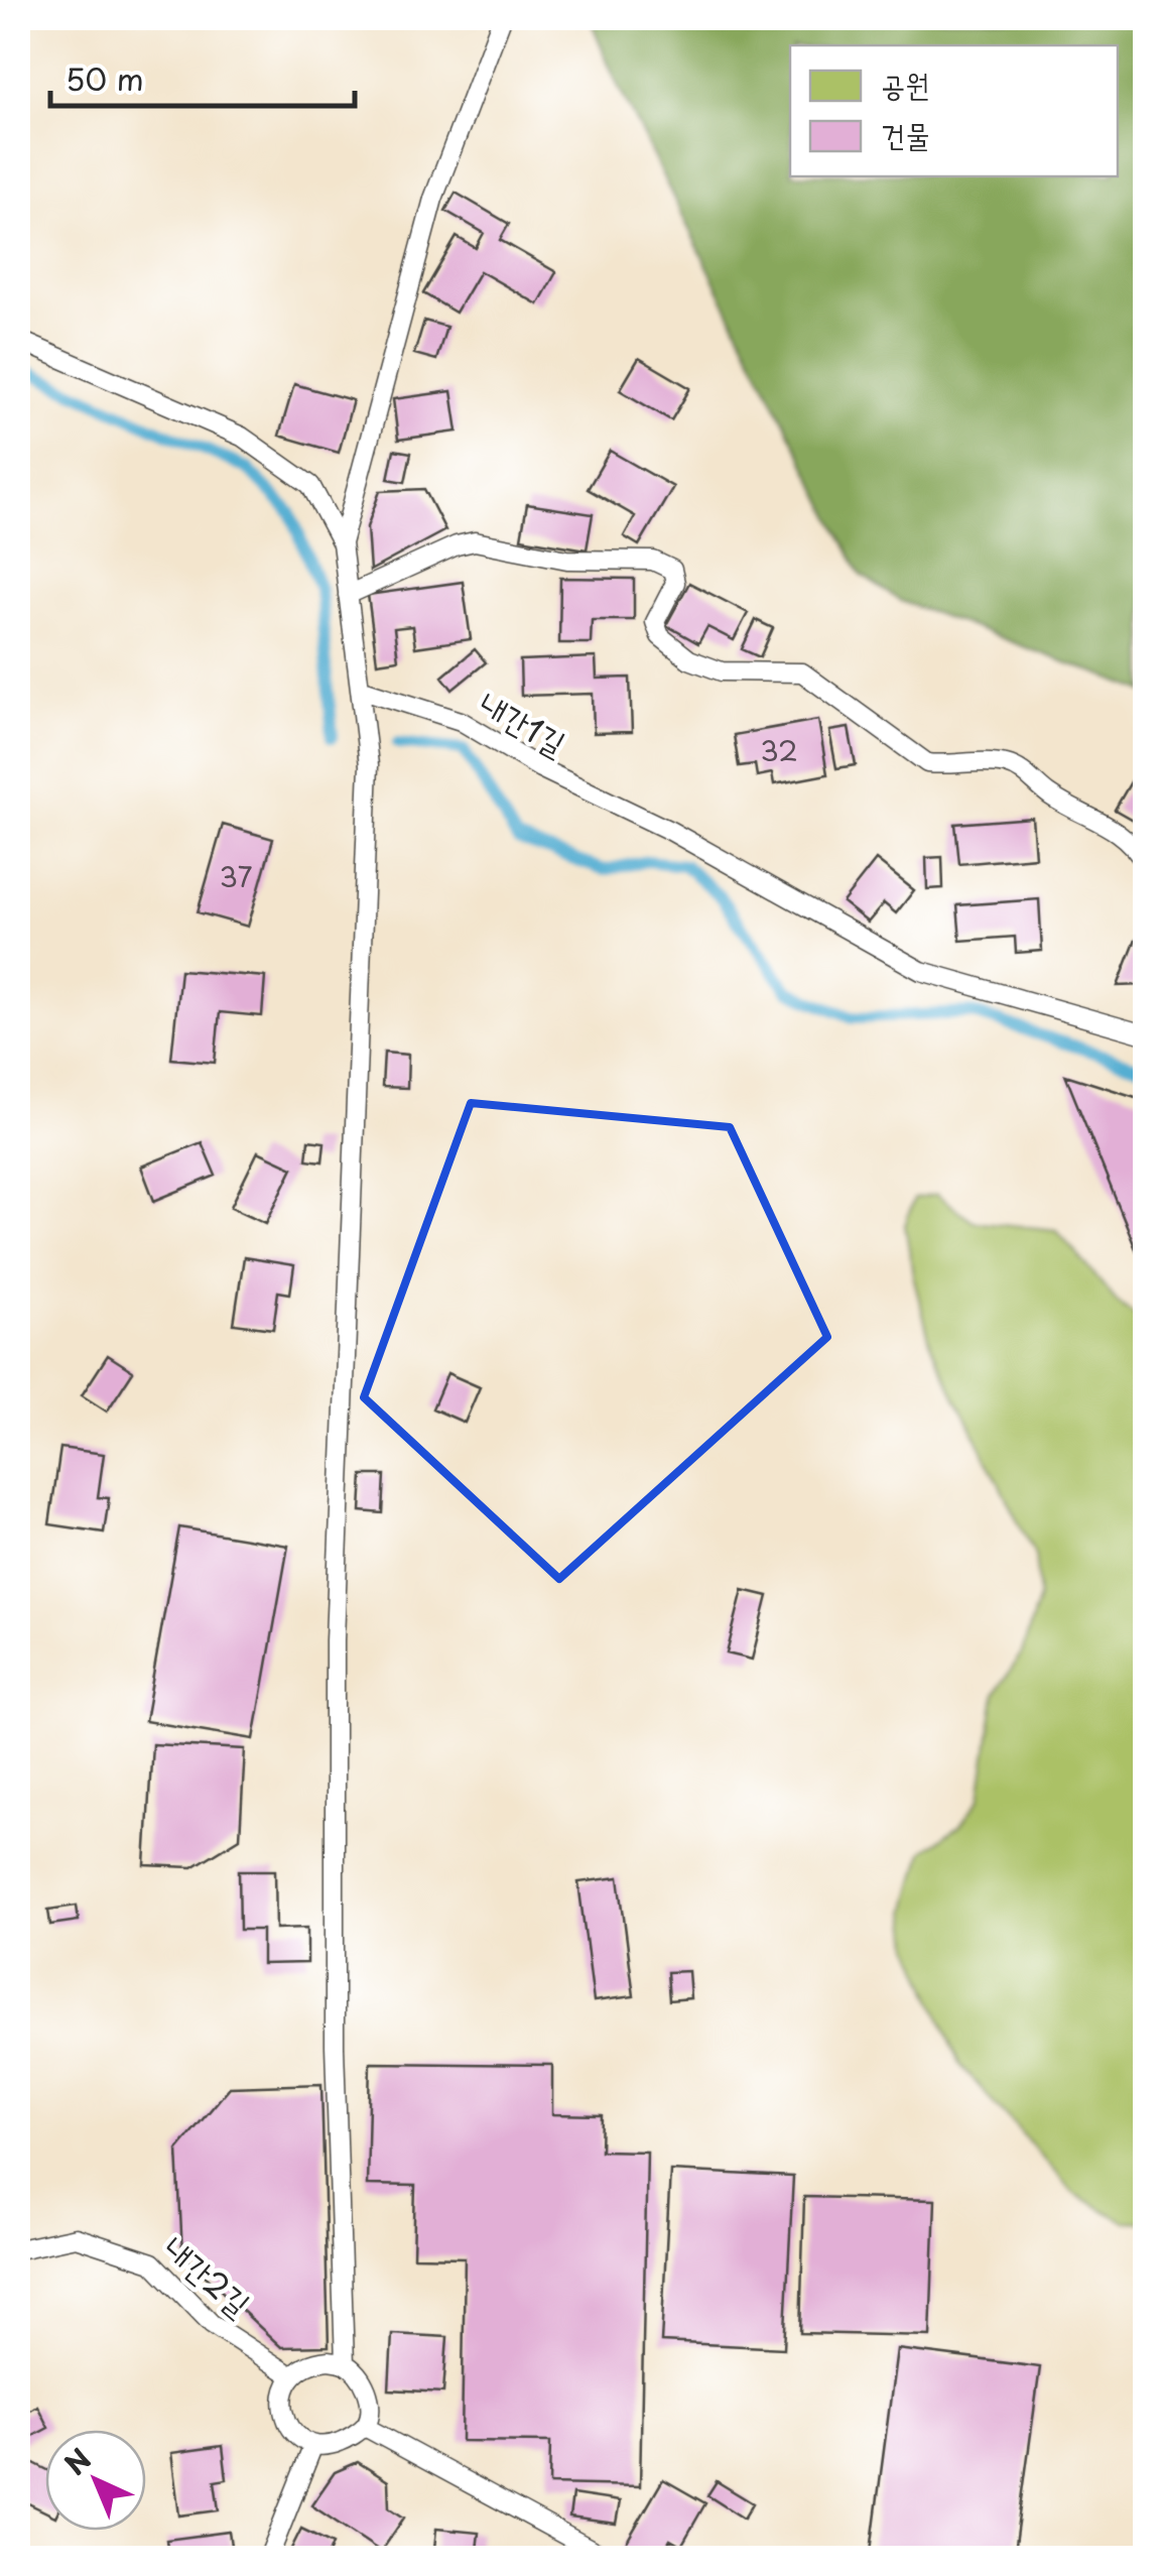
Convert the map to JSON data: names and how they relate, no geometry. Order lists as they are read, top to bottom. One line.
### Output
{"streets":{"lane":["내간1길","내간2길"]},"house_numbers":["32","37"],"legend":["공원","건물"],"scale_bar":"50 m","north":"top left"}
